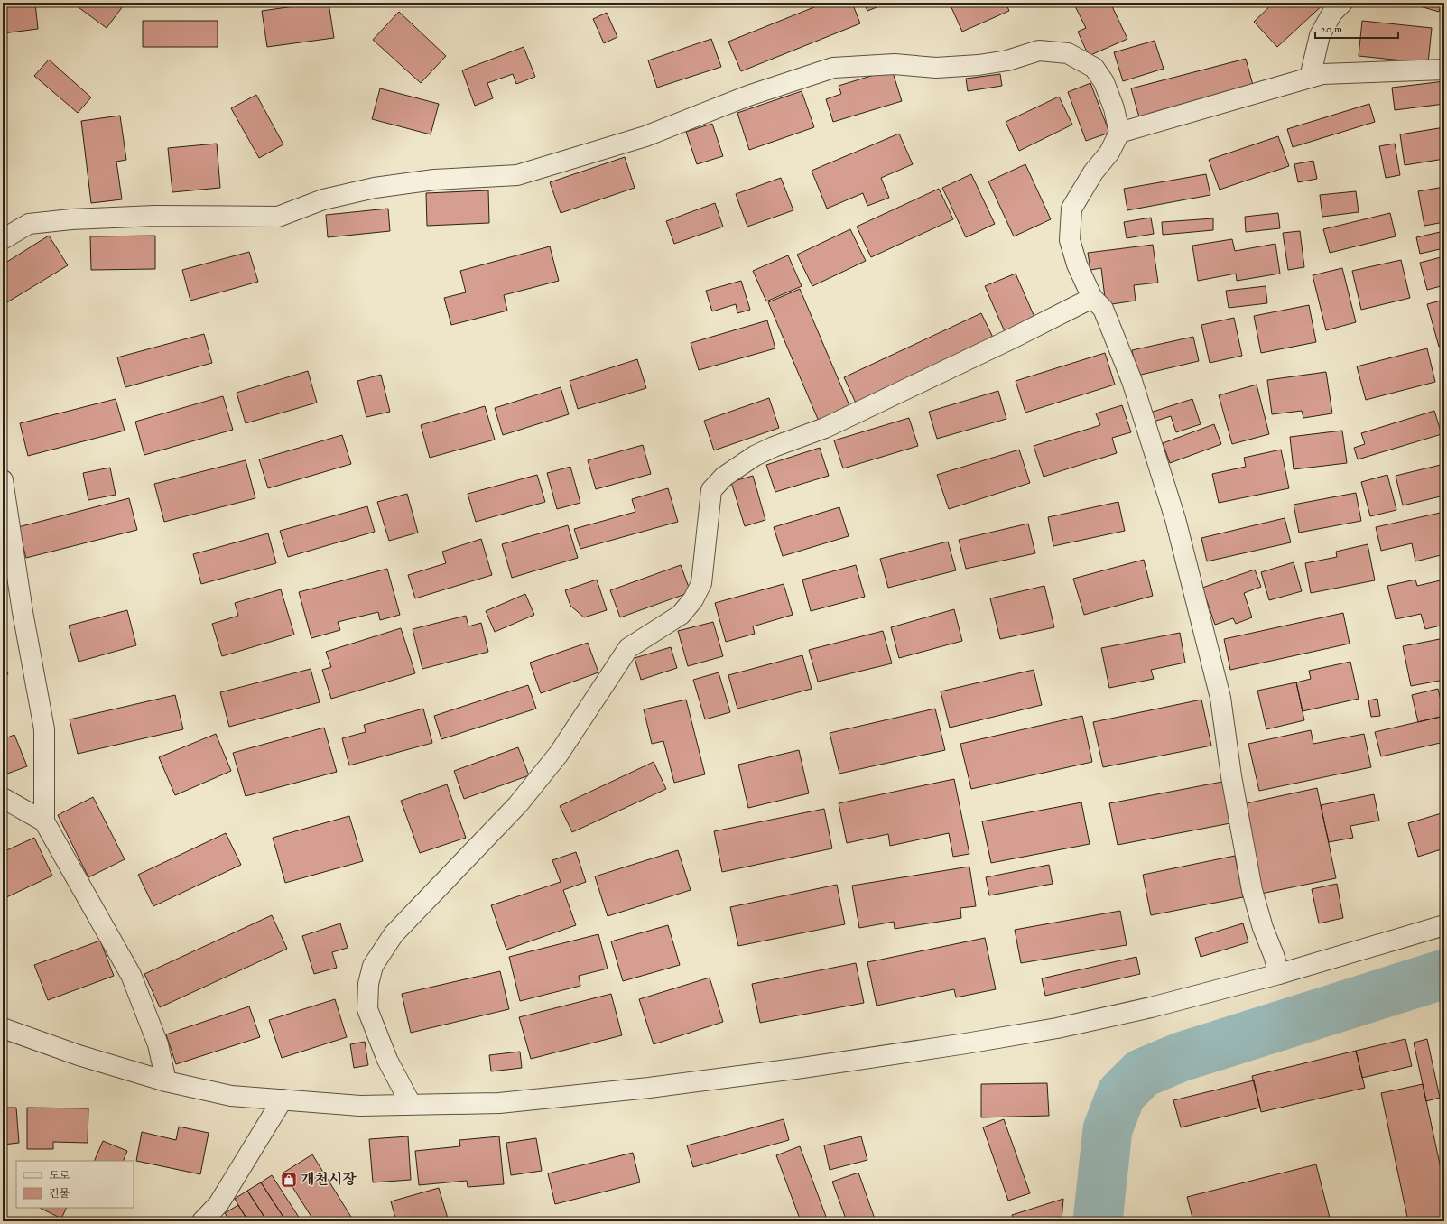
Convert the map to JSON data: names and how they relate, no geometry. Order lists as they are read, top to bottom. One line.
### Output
{"places":{"shop":["개천시장"]},"legend":["도로","건물"],"scale_bar":"20 m"}
